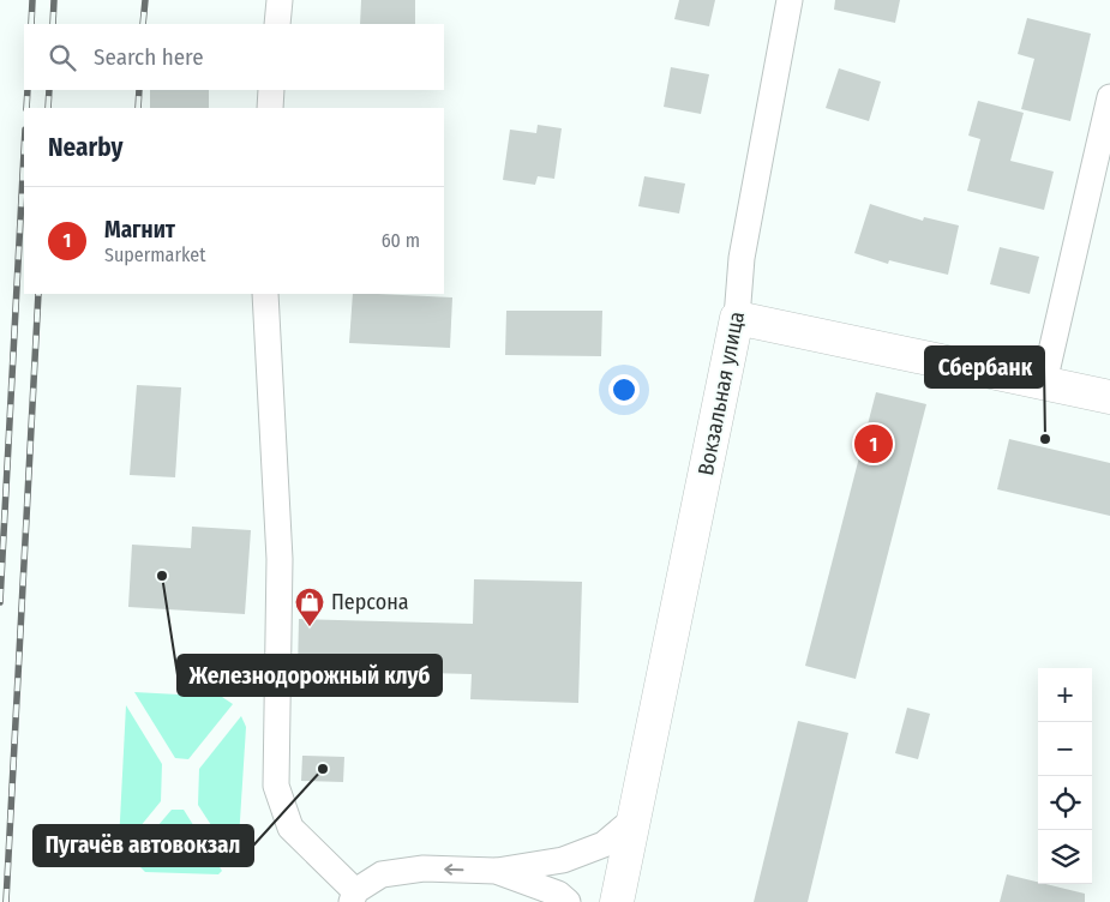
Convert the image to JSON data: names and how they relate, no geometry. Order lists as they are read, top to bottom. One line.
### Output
{"streets":{"street":["Вокзальная улица"]},"places":{"other":["Сбербанк","Железнодорожный клуб","Пугачёв автовокзал"],"shop":["Персона"]},"page":{"search":"Search here","heading":"Nearby","list":[{"mark":"1","name":"Магнит","note":"Supermarket","value":"60 m"}],"pins":"1","map_buttons":["+","−"]}}
